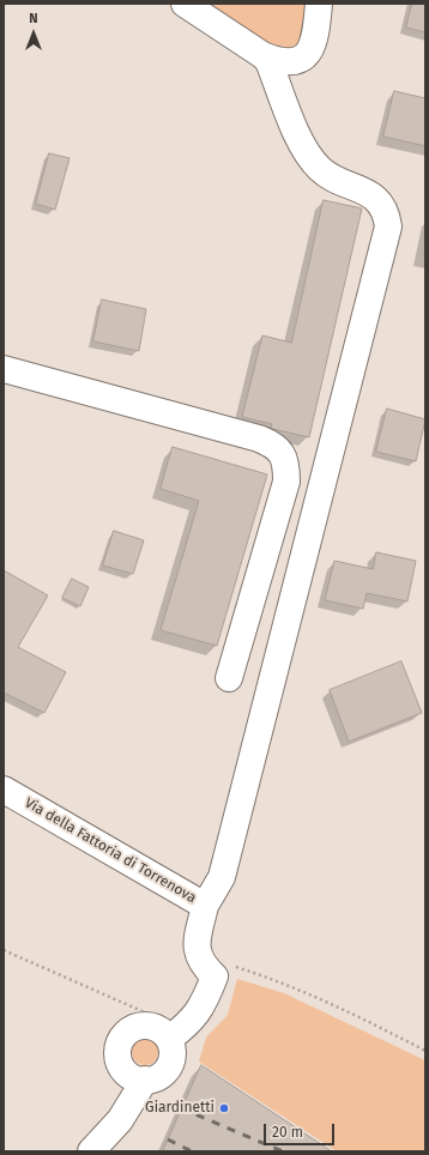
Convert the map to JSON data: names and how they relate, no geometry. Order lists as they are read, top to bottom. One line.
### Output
{"streets":{"street":["Via della Fattoria di Torrenova"]},"places":["Giardinetti"],"scale_bar":"20 m","north":"top"}
